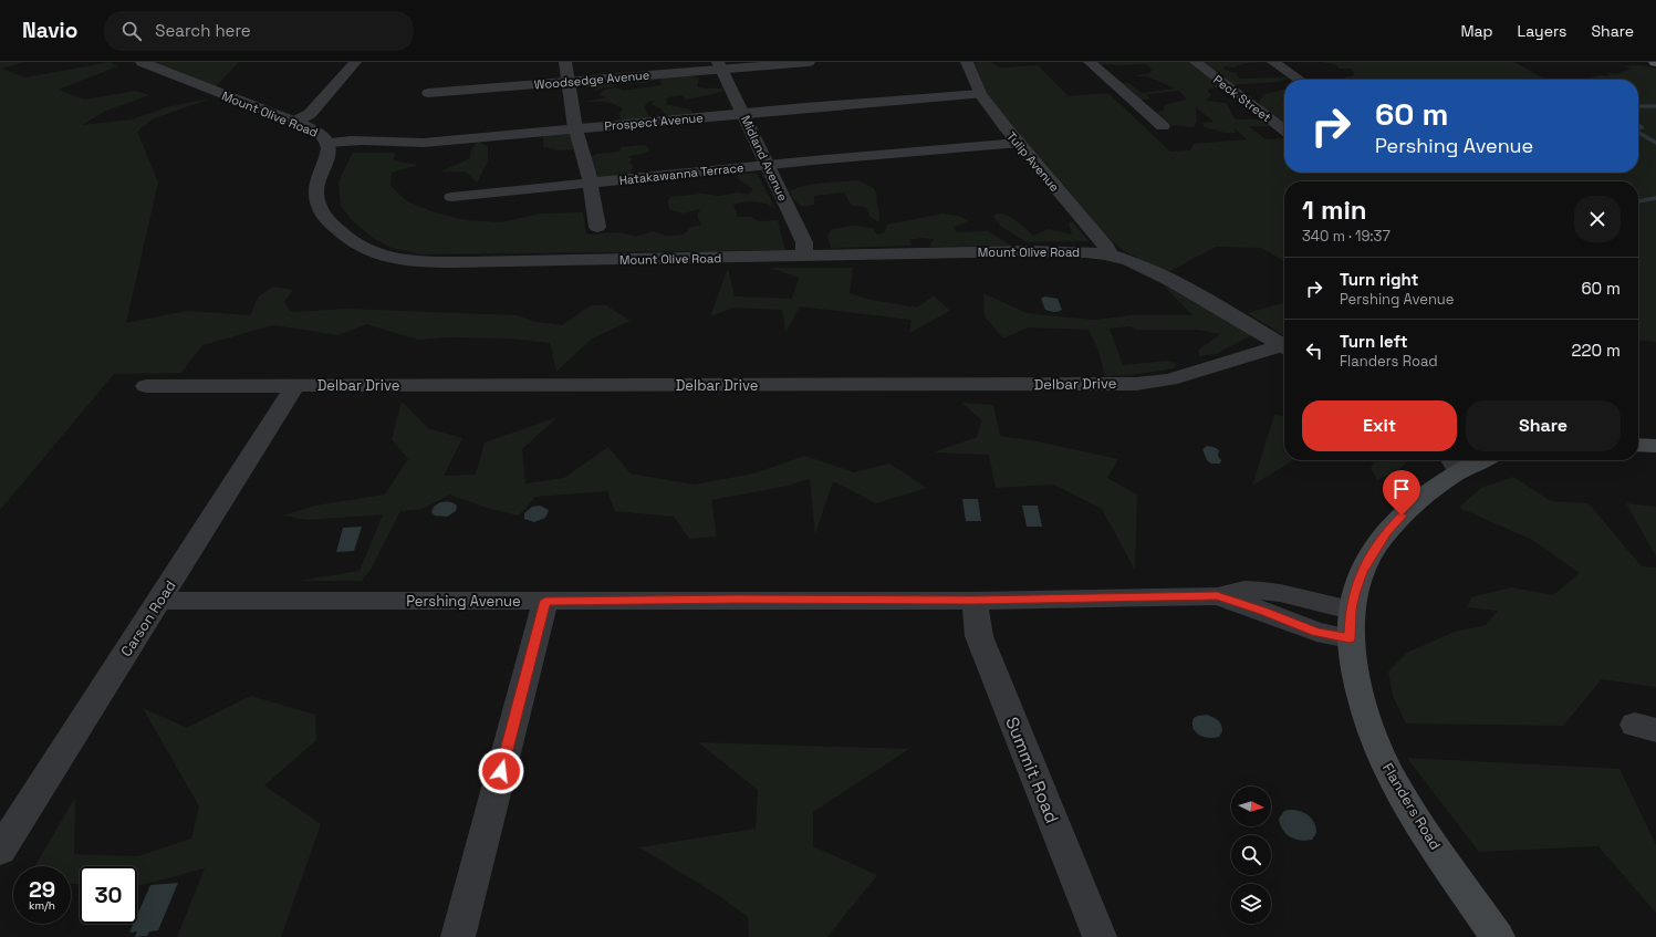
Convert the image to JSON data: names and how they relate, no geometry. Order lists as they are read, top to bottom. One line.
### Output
{"streets":{"main road":["Flanders Road"],"street":["Woodsedge Avenue","Peck Street","Mount Olive Road","Prospect Avenue","Midland Avenue","Tulip Avenue","Hatakawanna Terrace","Delbar Drive","Pershing Avenue","Carson Road","Summit Road"]},"crossings":[["Woodsedge Avenue","Midland Avenue"],["Mount Olive Road","Prospect Avenue"],["Mount Olive Road","Midland Avenue"],["Mount Olive Road","Tulip Avenue"],["Prospect Avenue","Midland Avenue"],["Prospect Avenue","Tulip Avenue"],["Midland Avenue","Hatakawanna Terrace"],["Tulip Avenue","Hatakawanna Terrace"],["Delbar Drive","Carson Road"],["Pershing Avenue","Carson Road"],["Pershing Avenue","Summit Road"],["Pershing Avenue","Flanders Road"]],"north":"right","page":{"header":"Navio","search":"Search here","nav":["Map","Layers","Share"],"turn":["60 m","Pershing Avenue"],"heading":["1 min","340 m · 19:37"],"list":[{"name":"Turn right","note":"Pershing Avenue","value":"60 m"},{"name":"Turn left","note":"Flanders Road","value":"220 m"}],"buttons":["Exit","Share"],"speed":"29 km/h","limit":"30"}}
